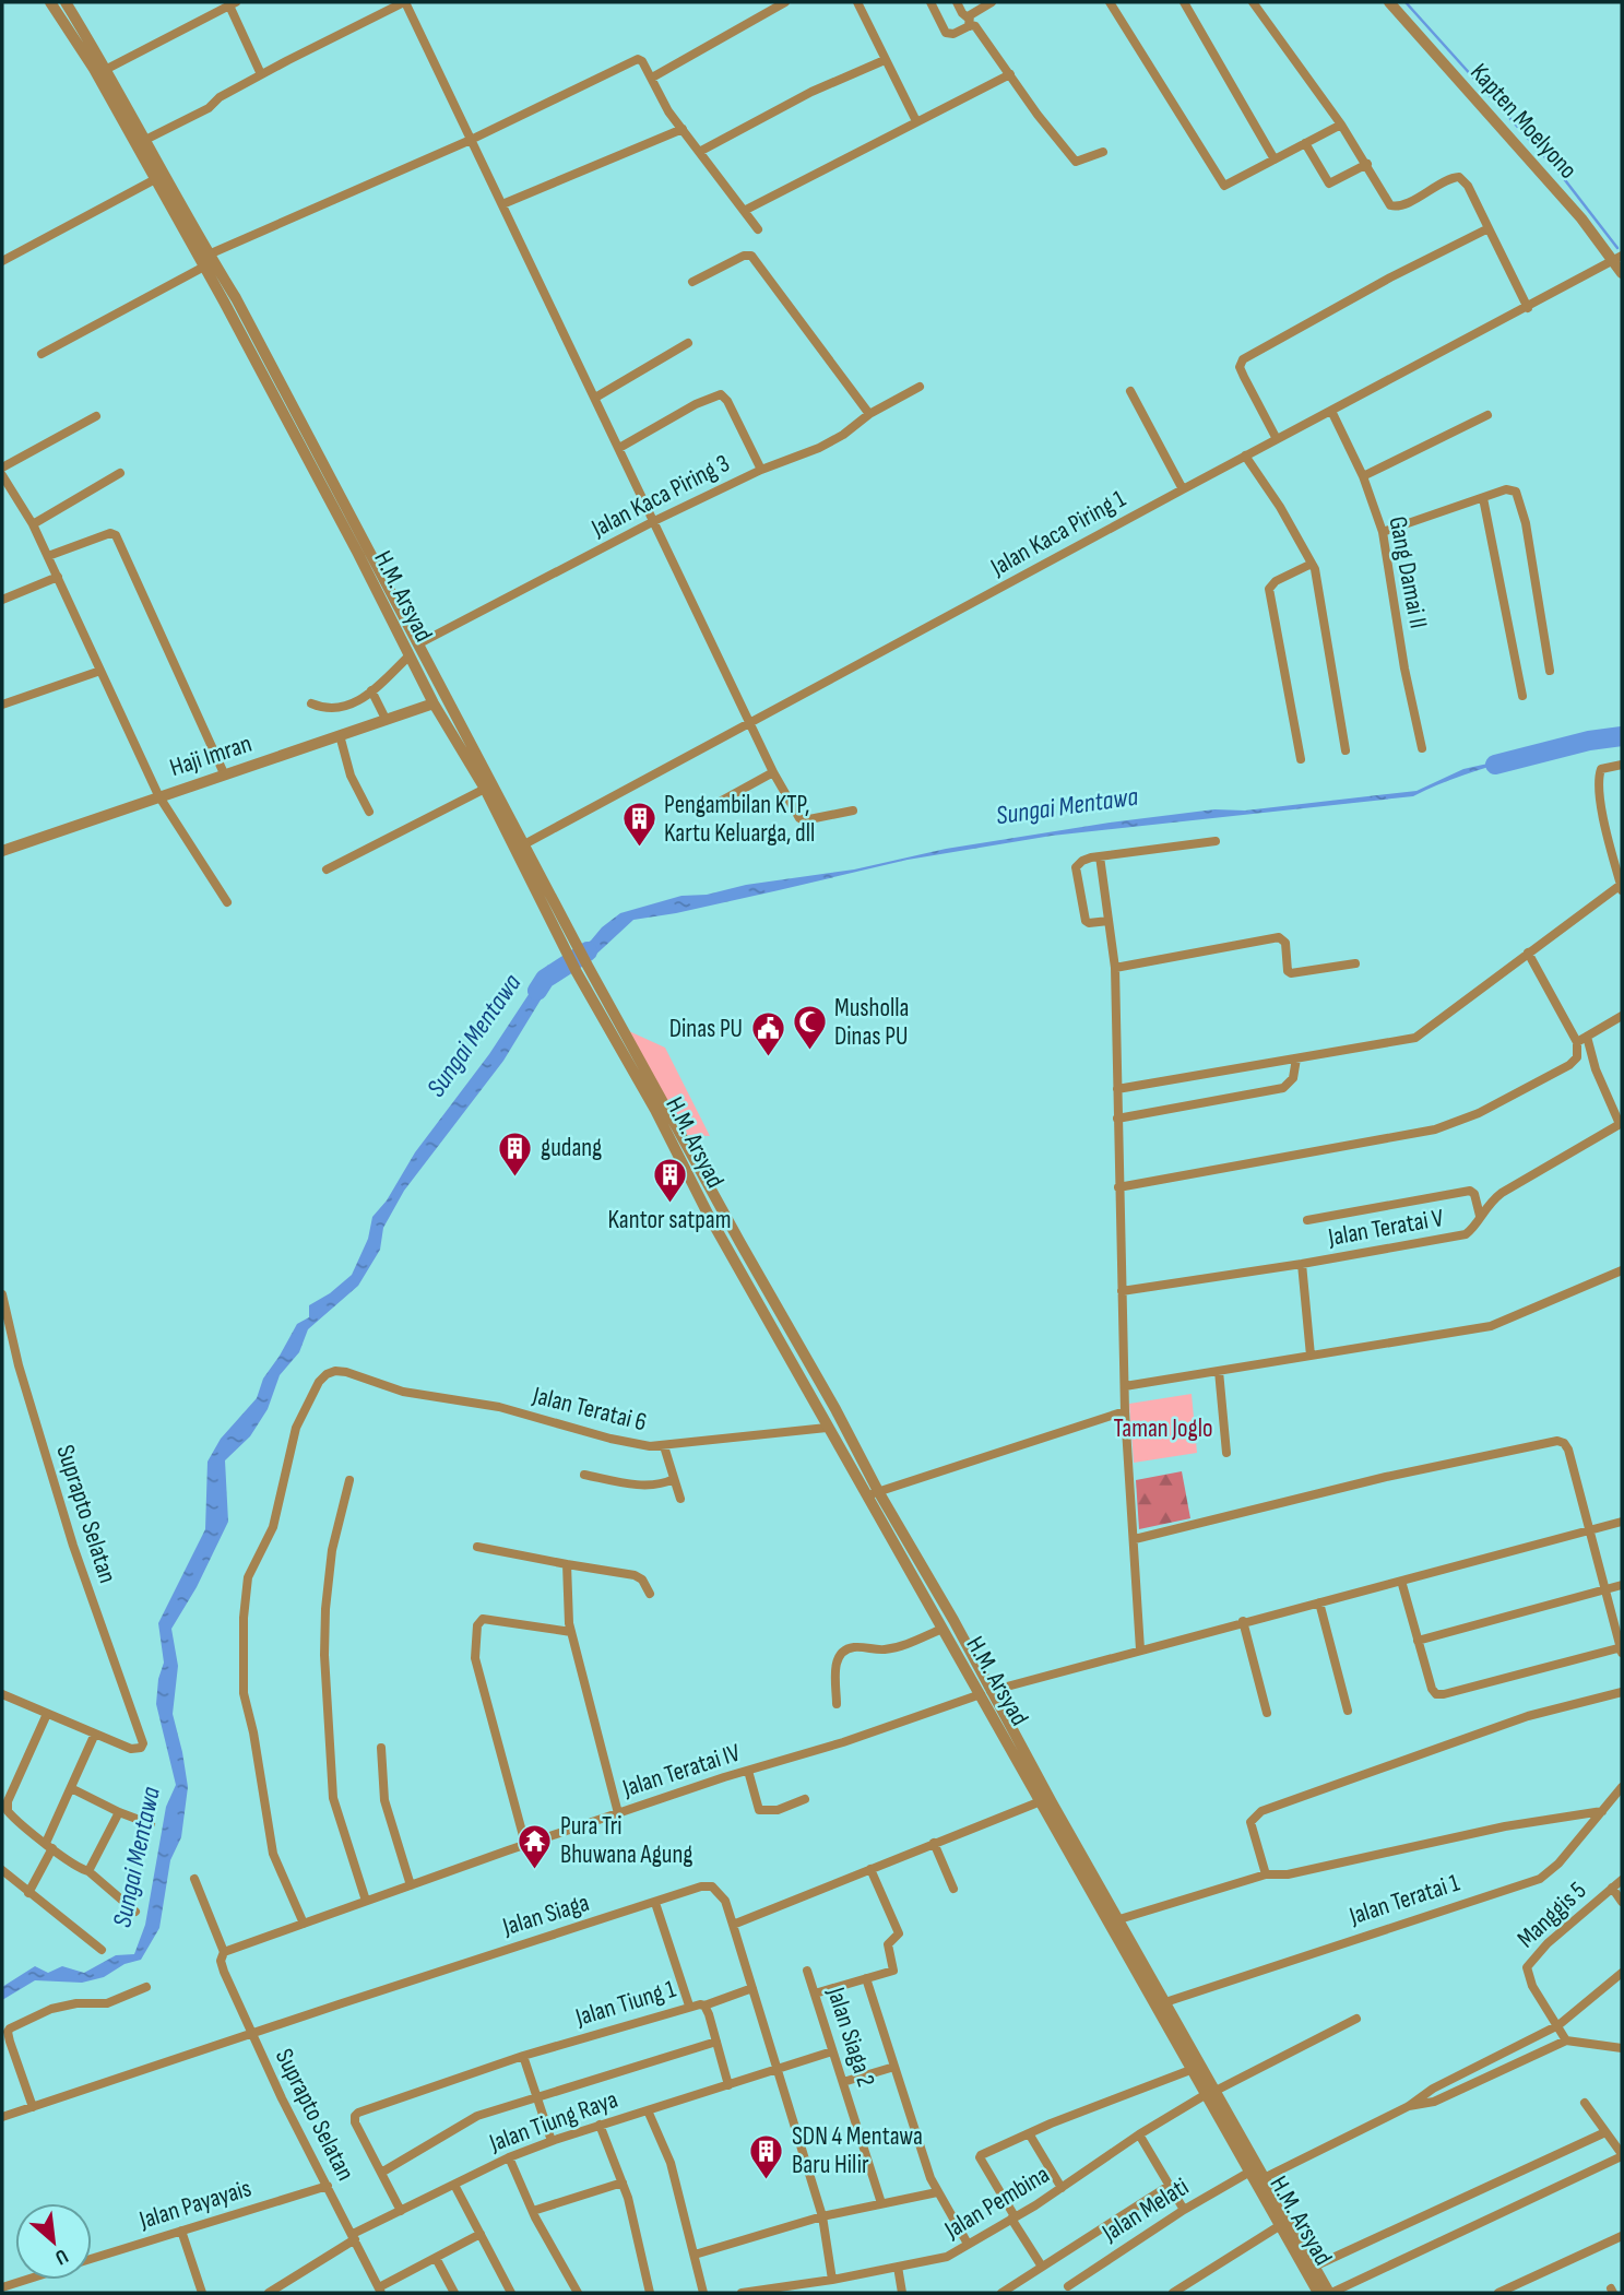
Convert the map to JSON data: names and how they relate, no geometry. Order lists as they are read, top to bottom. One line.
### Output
{"streets":{"street":["Kapten Moelyono","Jalan Kaca Piring 3","Jalan Kaca Piring 1","Gang Damai II","H.M. Arsyad","Haji Imran","Jalan Teratai V","Jalan Teratai 6","Suprapto Selatan","Jalan Teratai IV","Jalan Teratai 1","Jalan Siaga","Manggis 5","Jalan Tiung 1","Jalan Siaga 2","Jalan Tiung Raya","Jalan Pembina","Jalan Payayais","Jalan Melati"]},"crossings":[["Kapten Moelyono","Jalan Kaca Piring 1"],["Jalan Kaca Piring 3","H.M. Arsyad"],["Jalan Kaca Piring 1","Gang Damai II"],["Jalan Kaca Piring 1","H.M. Arsyad"],["H.M. Arsyad","Haji Imran"],["H.M. Arsyad","Jalan Teratai 6"],["H.M. Arsyad","Jalan Teratai IV"],["H.M. Arsyad","Jalan Teratai 1"],["H.M. Arsyad","Jalan Pembina"],["H.M. Arsyad","Jalan Melati"],["Jalan Teratai 6","Jalan Teratai IV"],["Suprapto Selatan","Jalan Teratai IV"],["Suprapto Selatan","Jalan Siaga"],["Suprapto Selatan","Jalan Tiung Raya"],["Suprapto Selatan","Jalan Payayais"],["Jalan Siaga","Jalan Tiung Raya"],["Jalan Siaga","Jalan Pembina"],["Jalan Tiung 1","Jalan Tiung Raya"],["Jalan Siaga 2","Jalan Tiung Raya"]],"water":["Sungai Mentawa"],"parks":["Taman Joglo"],"places":{"building":["Pengambilan KTP, Kartu Keluarga, dll","gudang","Kantor satpam","SDN 4 Mentawa Baru Hilir"],"mosque":["Musholla Dinas PU"],"public building":["Dinas PU"],"temple":["Pura Tri Bhuwana Agung"]},"north":"bottom right"}
